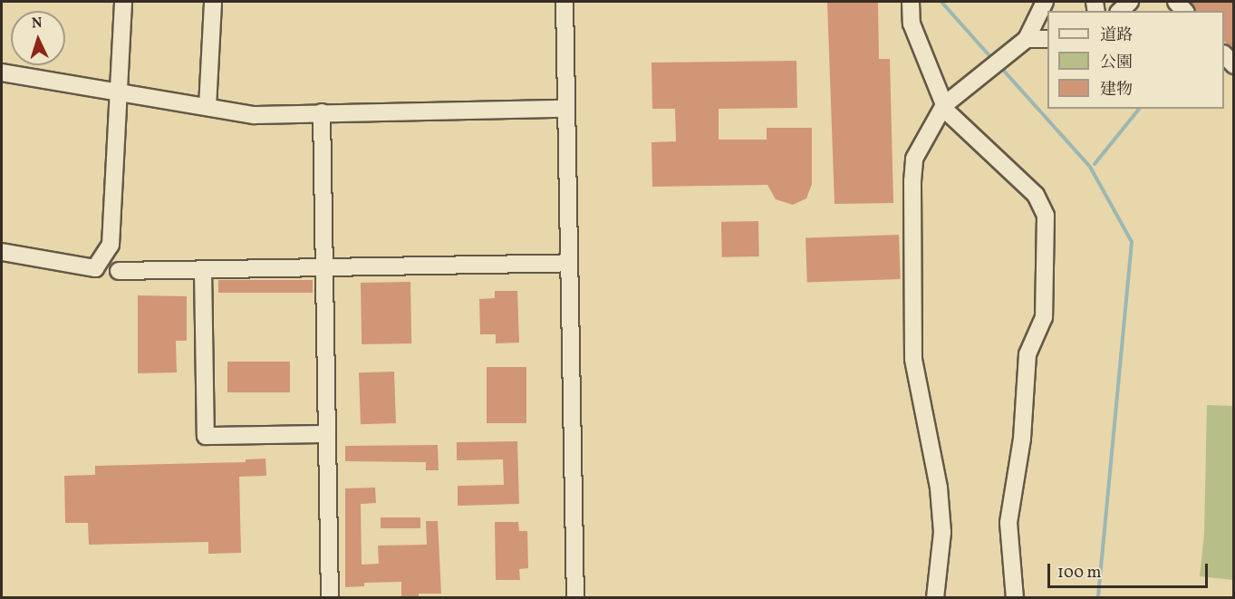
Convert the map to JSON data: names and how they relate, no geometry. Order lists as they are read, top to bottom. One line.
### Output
{"legend":["道路","公園","建物"],"scale_bar":"100 m","north":"top"}
